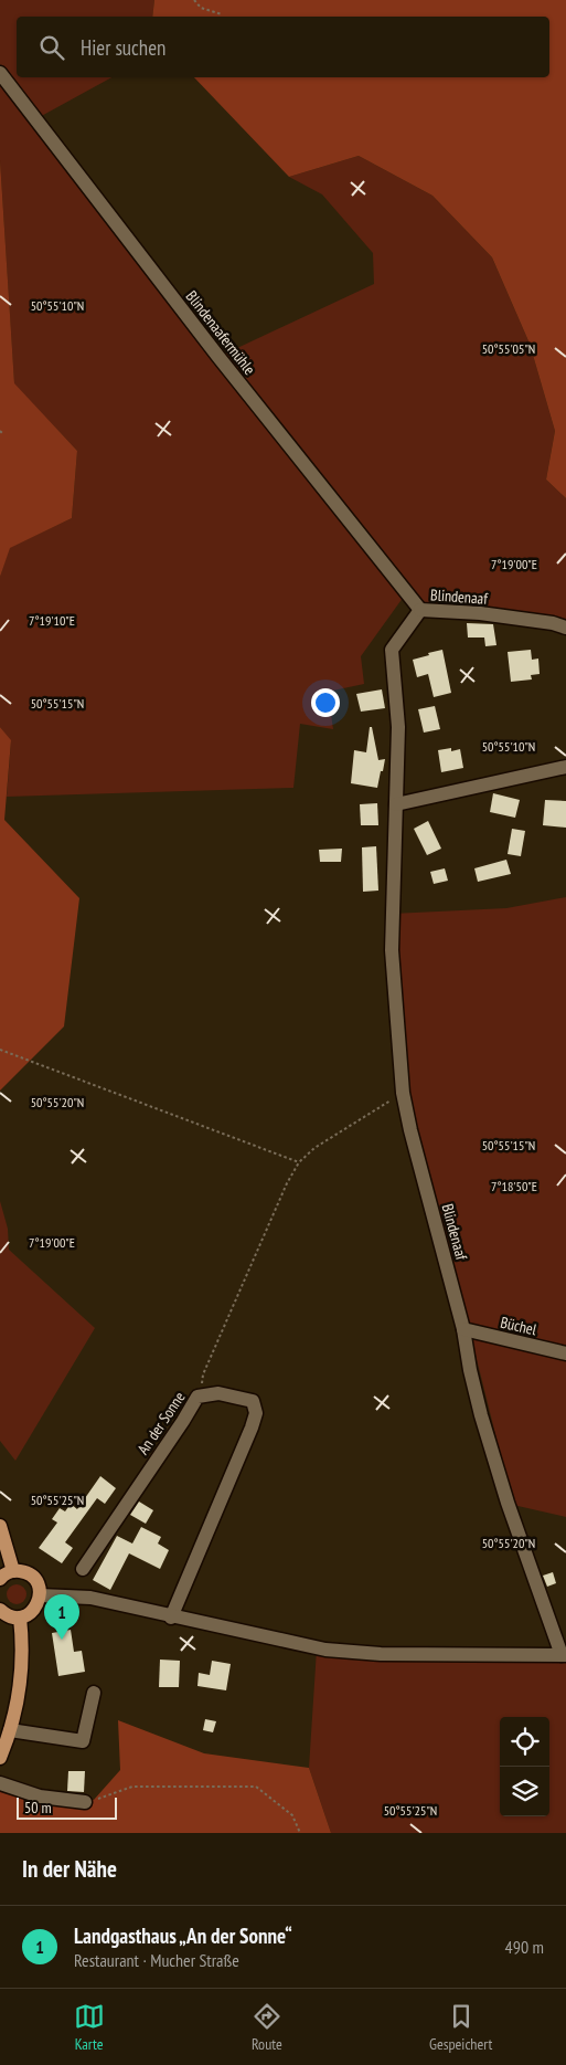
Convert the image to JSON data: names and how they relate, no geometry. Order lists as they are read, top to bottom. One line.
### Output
{"streets":{"street":["Blindenaafermühle","Blindenaaf","Büchel","An der Sonne"]},"crossings":[["Blindenaafermühle","Blindenaaf"],["Blindenaaf","Büchel"]],"scale_bar":"50 m","page":{"search":"Hier suchen","pins":"1","scale":"50 m","heading":"In der Nähe","list":[{"mark":"1","name":"Landgasthaus „An der Sonne“","note":"Restaurant · Mucher Straße","value":"490 m"}],"nav":["Karte","Route","Gespeichert"]},"coordinates":["50°55'10\"N","50°55'05\"N","7°19'00\"E","7°19'10\"E","50°55'15\"N","50°55'20\"N","7°18'50\"E","50°55'25\"N"]}
